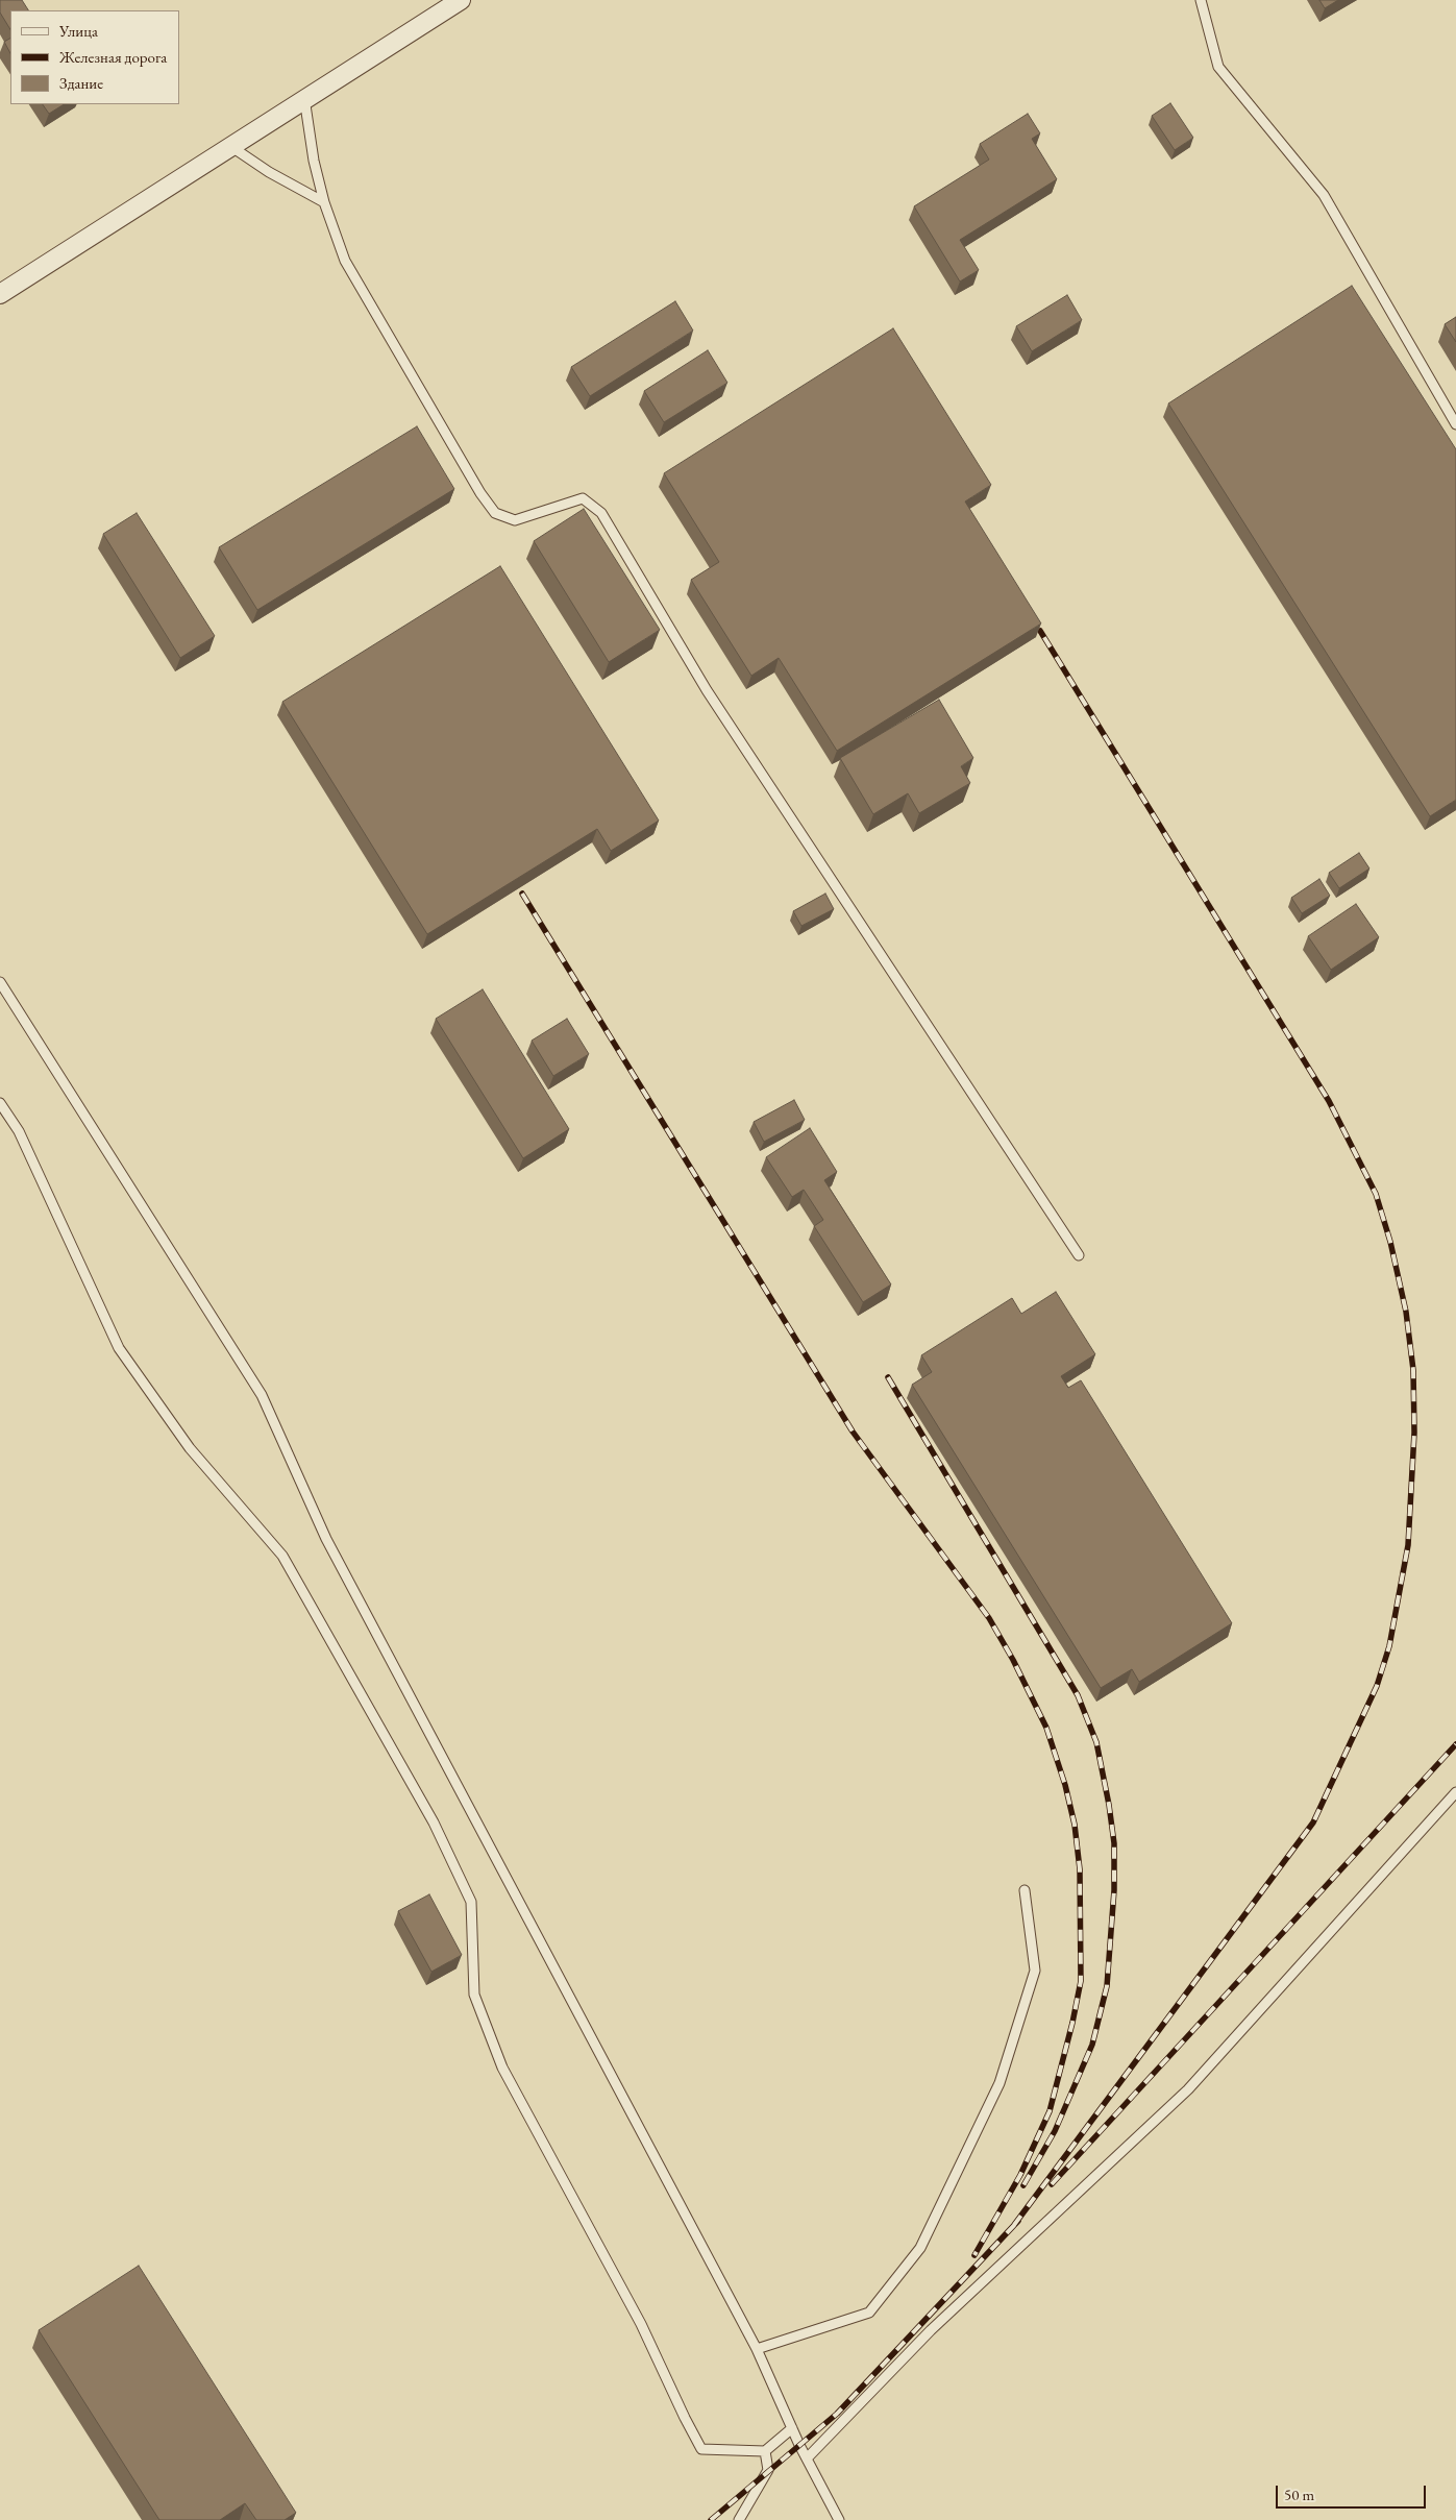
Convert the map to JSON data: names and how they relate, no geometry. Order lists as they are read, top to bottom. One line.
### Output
{"legend":["Улица","Железная дорога","Здание"],"scale_bar":"50 m"}
